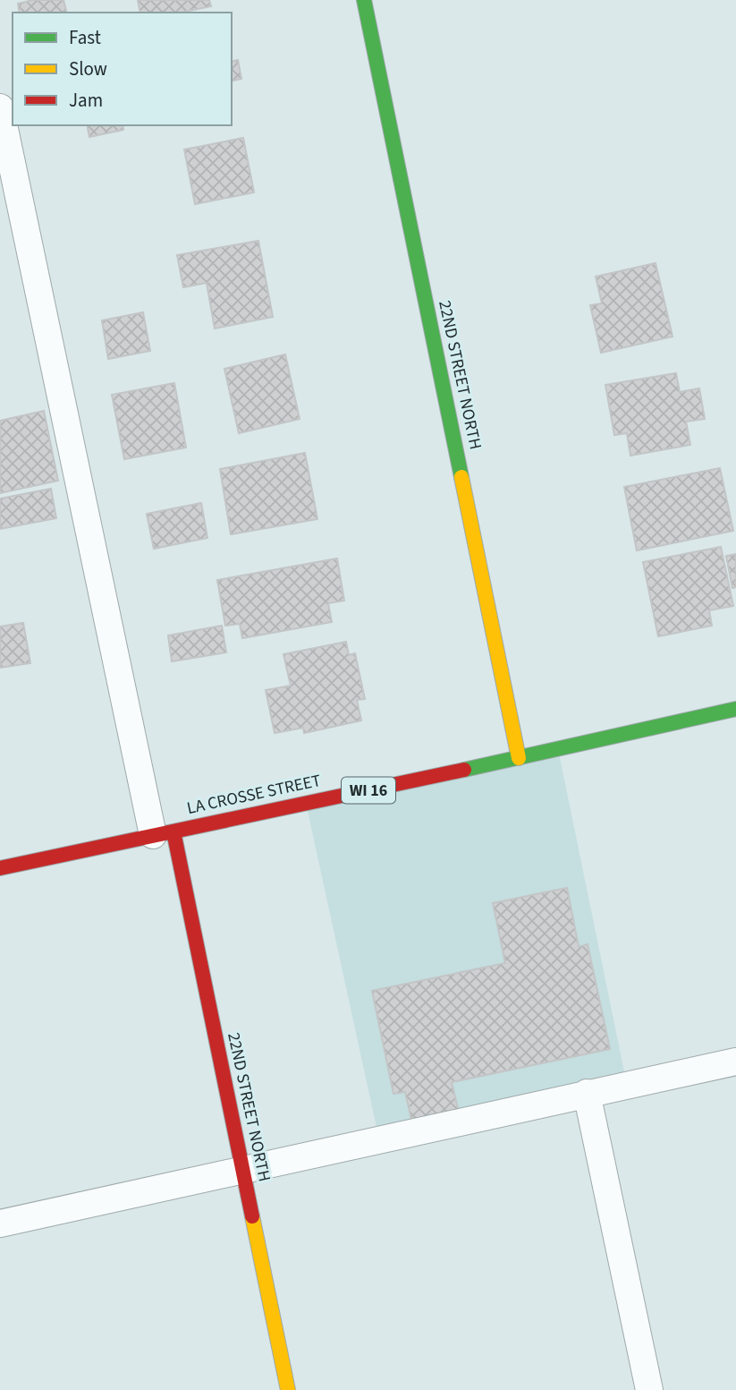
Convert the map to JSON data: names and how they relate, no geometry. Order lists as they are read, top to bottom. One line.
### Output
{"streets":{"street":["22ND STREET NORTH","WI 16","LA CROSSE STREET"]},"crossings":[["22ND STREET NORTH","LA CROSSE STREET"]],"legend":["Fast","Slow","Jam"]}
